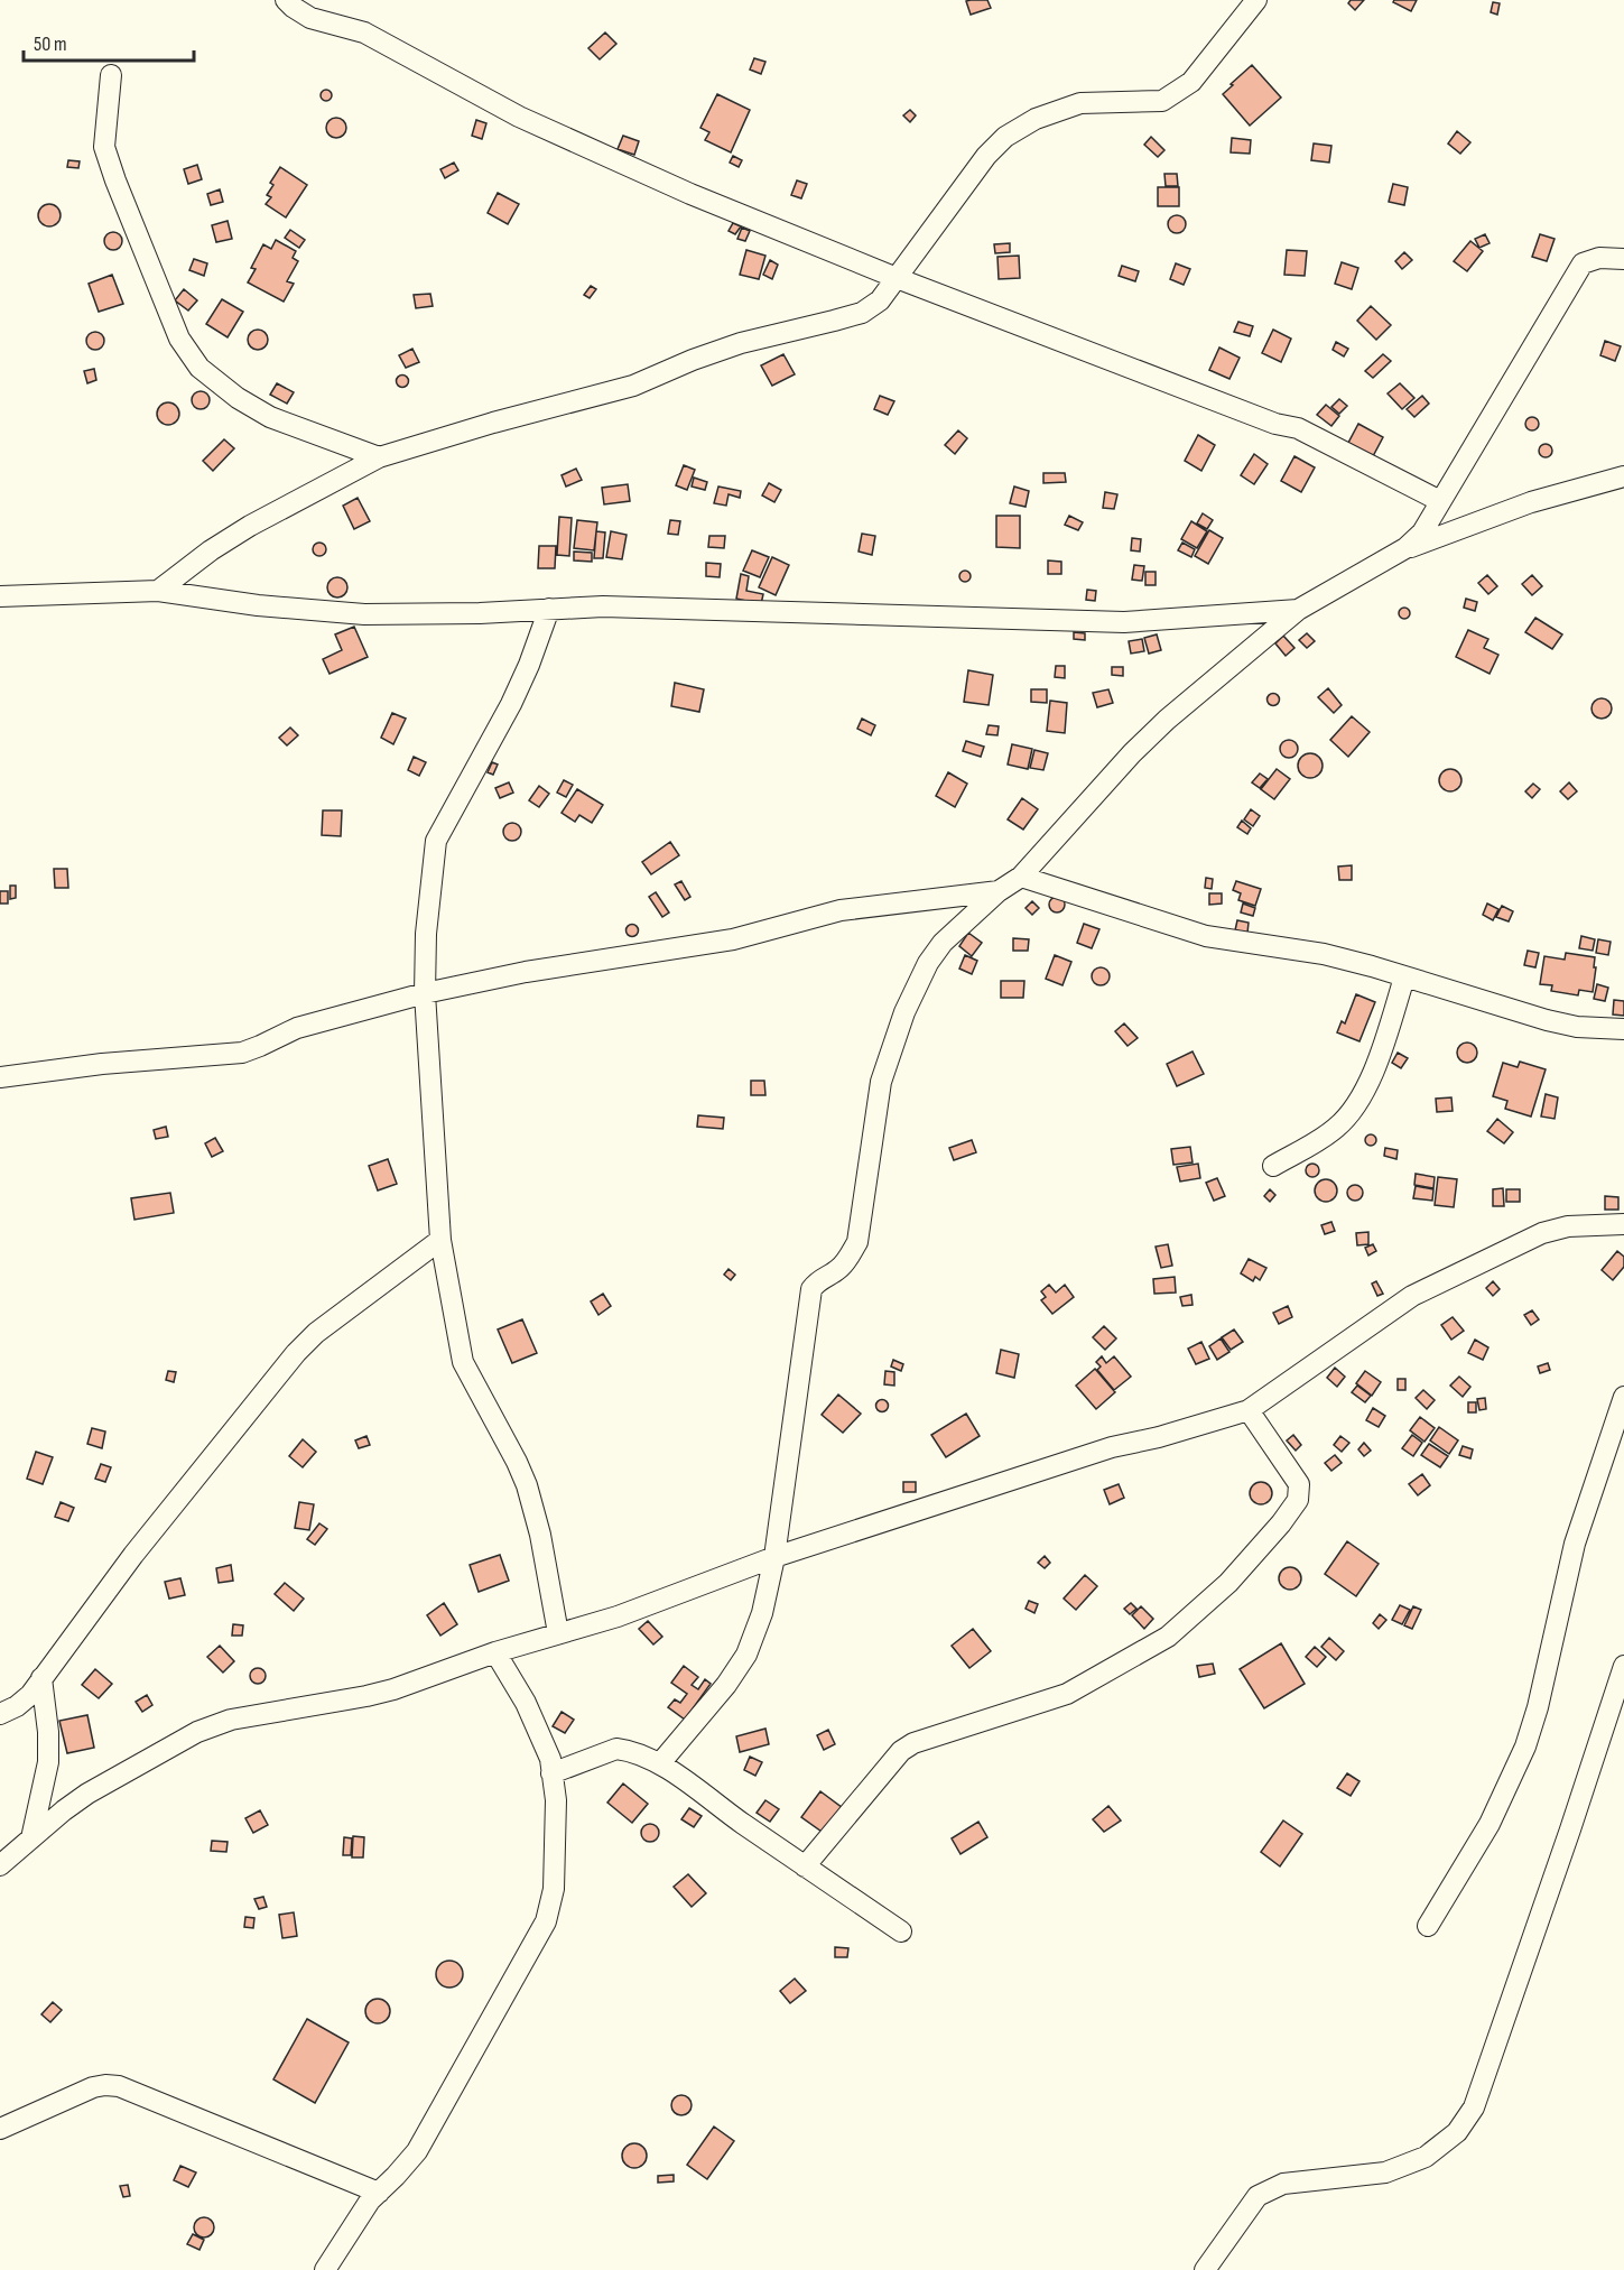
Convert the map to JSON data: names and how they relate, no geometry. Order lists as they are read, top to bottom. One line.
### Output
{"scale_bar":"50 m"}
